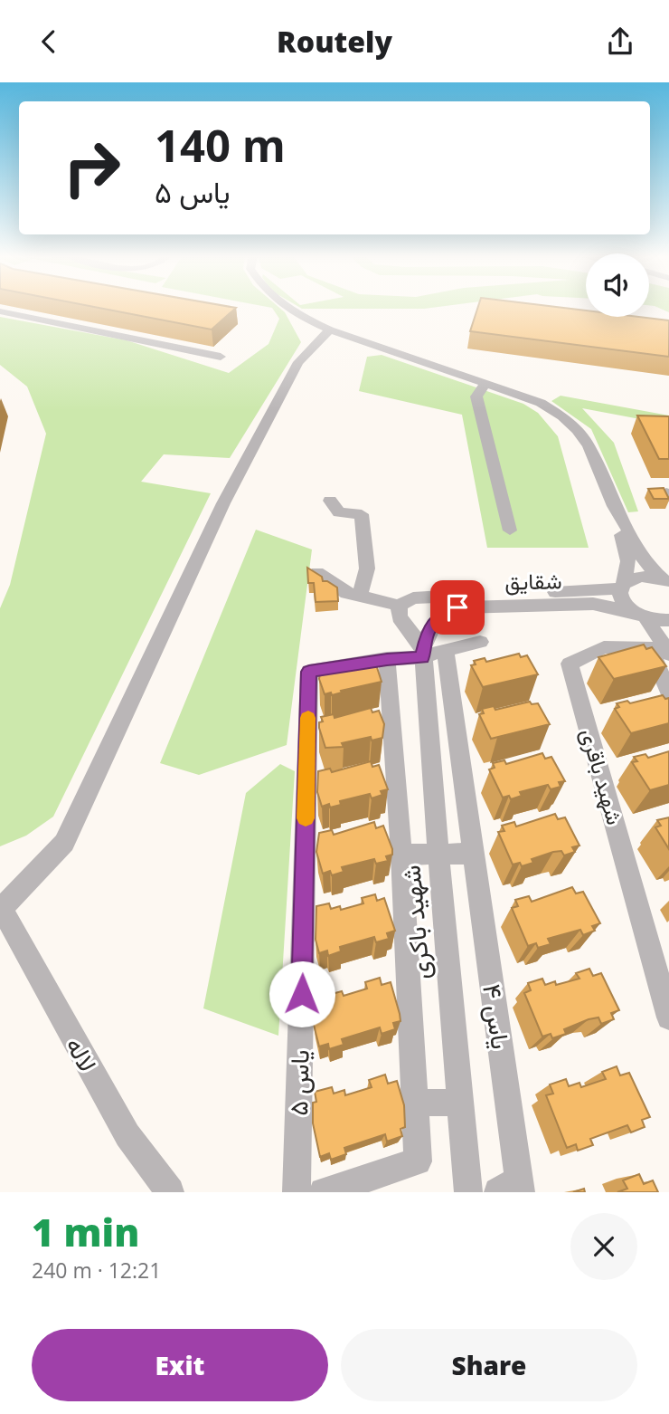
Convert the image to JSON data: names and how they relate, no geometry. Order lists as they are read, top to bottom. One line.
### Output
{"streets":{"street":["شقایق","شهید باقری","شهید باکری","یاس ۴","لاله","یاس ۵"]},"crossings":[["شقایق","شهید باکری"],["شقایق","یاس ۴"],["شقایق","یاس ۵"],["شهید باکری","یاس ۴"],["شهید باکری","یاس ۵"],["یاس ۴","یاس ۵"]],"page":{"header":"Routely","turn":["140 m","یاس ۵"],"heading":["1 min","240 m · 12:21"],"buttons":["Exit","Share"]}}
